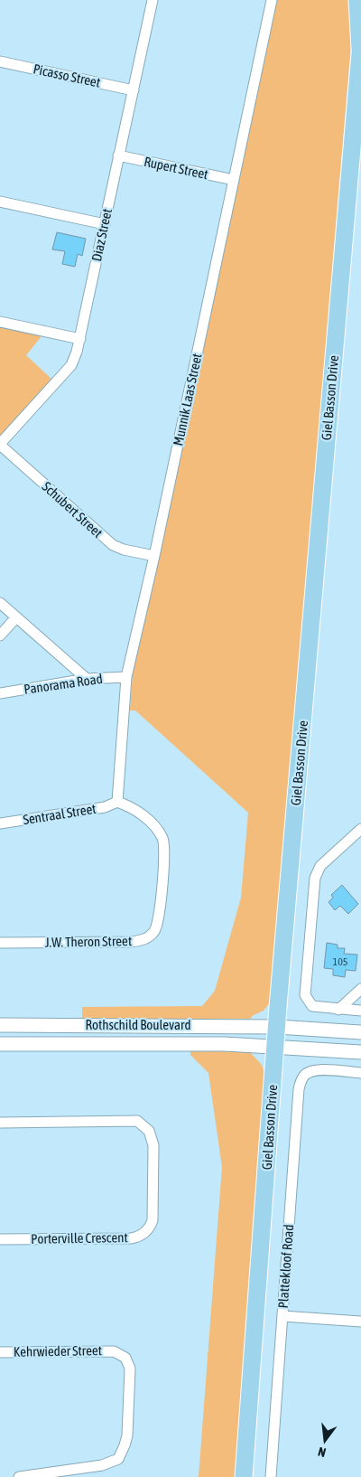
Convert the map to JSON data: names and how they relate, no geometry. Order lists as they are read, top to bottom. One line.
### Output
{"streets":{"main road":["Giel Basson Drive"],"street":["Picasso Street","Rupert Street","Diaz Street","Munnik Laas Street","Schubert Street","Panorama Road","Sentraal Street","J.W. Theron Street","Rothschild Boulevard","Porterville Crescent","Plattekloof Road","Kehrwieder Street"]},"crossings":[["Picasso Street","Diaz Street"],["Rupert Street","Diaz Street"],["Rupert Street","Munnik Laas Street"],["Diaz Street","Schubert Street"],["Giel Basson Drive","Rothschild Boulevard"],["Munnik Laas Street","Schubert Street"],["Munnik Laas Street","Panorama Road"],["Munnik Laas Street","Sentraal Street"],["Munnik Laas Street","J.W. Theron Street"],["Sentraal Street","J.W. Theron Street"]],"house_numbers":["105"],"north":"bottom"}
